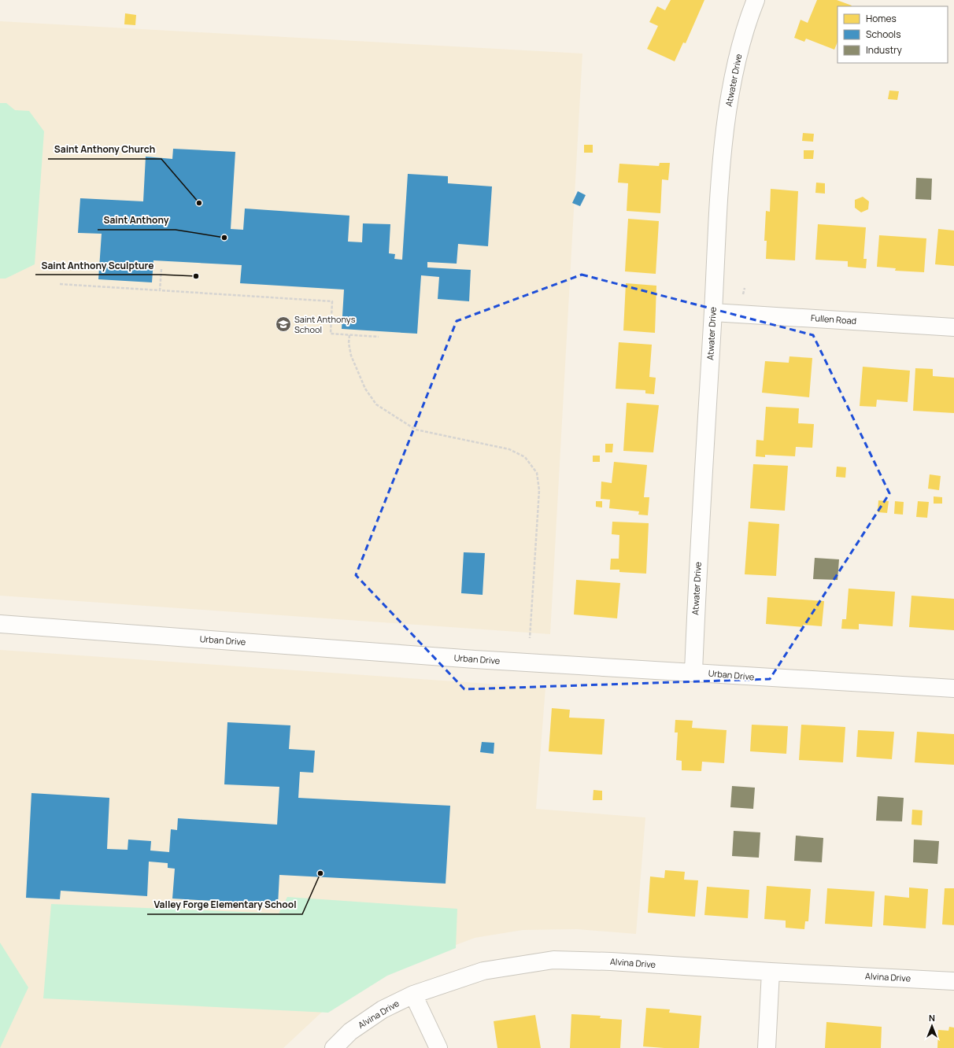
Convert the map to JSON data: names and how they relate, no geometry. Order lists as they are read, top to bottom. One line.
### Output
{"streets":{"street":["Atwater Drive","Fullen Road","Urban Drive","Alvina Drive"]},"crossings":[["Atwater Drive","Fullen Road"],["Atwater Drive","Urban Drive"]],"places":{"other":["Saint Anthony Church","Saint Anthony","Saint Anthony Sculpture","Valley Forge Elementary School"],"school or university":["Saint Anthonys School"]},"legend":["Homes","Schools","Industry"],"north":"top"}
